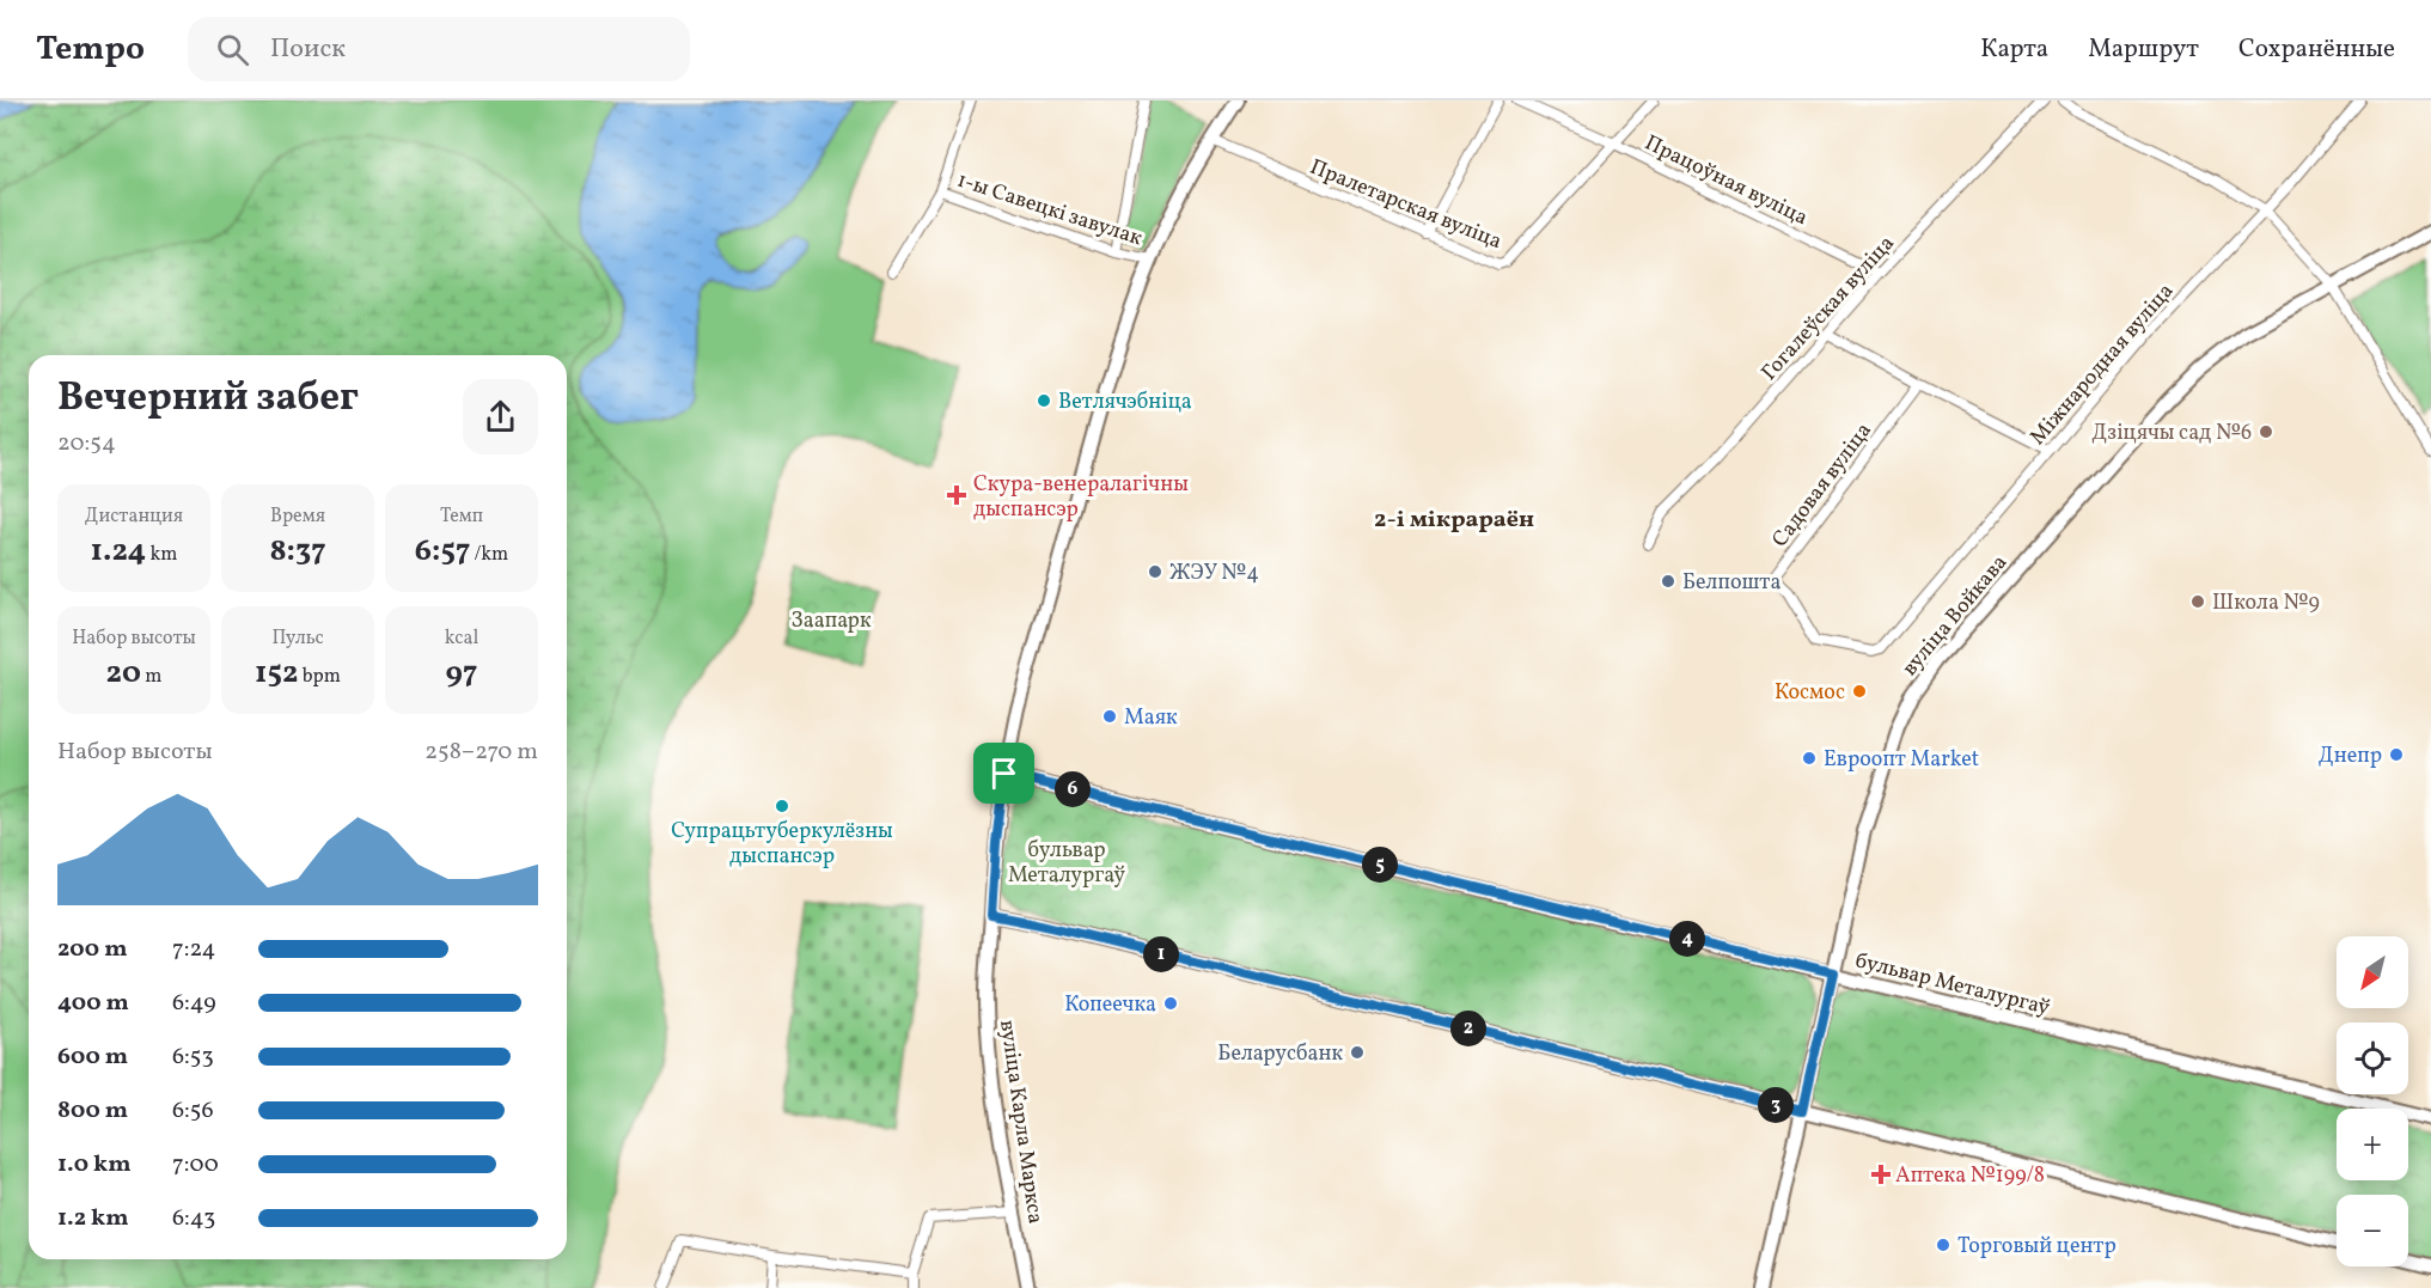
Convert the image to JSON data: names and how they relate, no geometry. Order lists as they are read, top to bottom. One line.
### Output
{"streets":{"main road":["вуліца Войкава","бульвар Металургаў","вуліца Карла Маркса"],"street":["Працоўная вуліца","Пралетарская вуліца","1-ы Савецкі завулак","Гогалеўская вуліца","Міжнародная вуліца","Садовая вуліца"]},"crossings":[["Працоўная вуліца","Пралетарская вуліца"],["Працоўная вуліца","Гогалеўская вуліца"],["Пралетарская вуліца","вуліца Карла Маркса"],["1-ы Савецкі завулак","вуліца Карла Маркса"],["Міжнародная вуліца","Садовая вуліца"],["вуліца Войкава","бульвар Металургаў"],["бульвар Металургаў","вуліца Карла Маркса"]],"districts":["2-і мікрараён"],"parks":["Заапарк","бульвар Металургаў"],"places":{"other":["Ветлячэбніца","Дзіцячы сад №6","ЖЭУ №4","Белпошта","Школа №9","Космос","Маяк","Днепр","Евроопт Market","Супрацьтуберкулёзны дыспансэр","Копеечка","Беларусбанк","Торговый центр"],"health":["Скура-венералагічны дыспансэр","Аптека №199/8"]},"north":"bottom left","page":{"header":"Tempo","search":"Поиск","nav":["Карта","Маршрут","Сохранённые"],"heading":["Вечерний забег","20:54"],"stats":[["Дистанция","1.24 km"],["Время","8:37"],["Темп","6:57 /km"],["Набор высоты","20 m"],["Пульс","152 bpm"],["kcal","97"]],"chart":["Набор высоты","258–270 m"],"pins":["6","5","4","1","2","3"],"list":[{"name":"200 m","note":"7:24"},{"name":"400 m","note":"6:49"},{"name":"600 m","note":"6:53"},{"name":"800 m","note":"6:56"},{"name":"1.0 km","note":"7:00"},{"name":"1.2 km","note":"6:43"}],"map_buttons":["+","−"]}}
